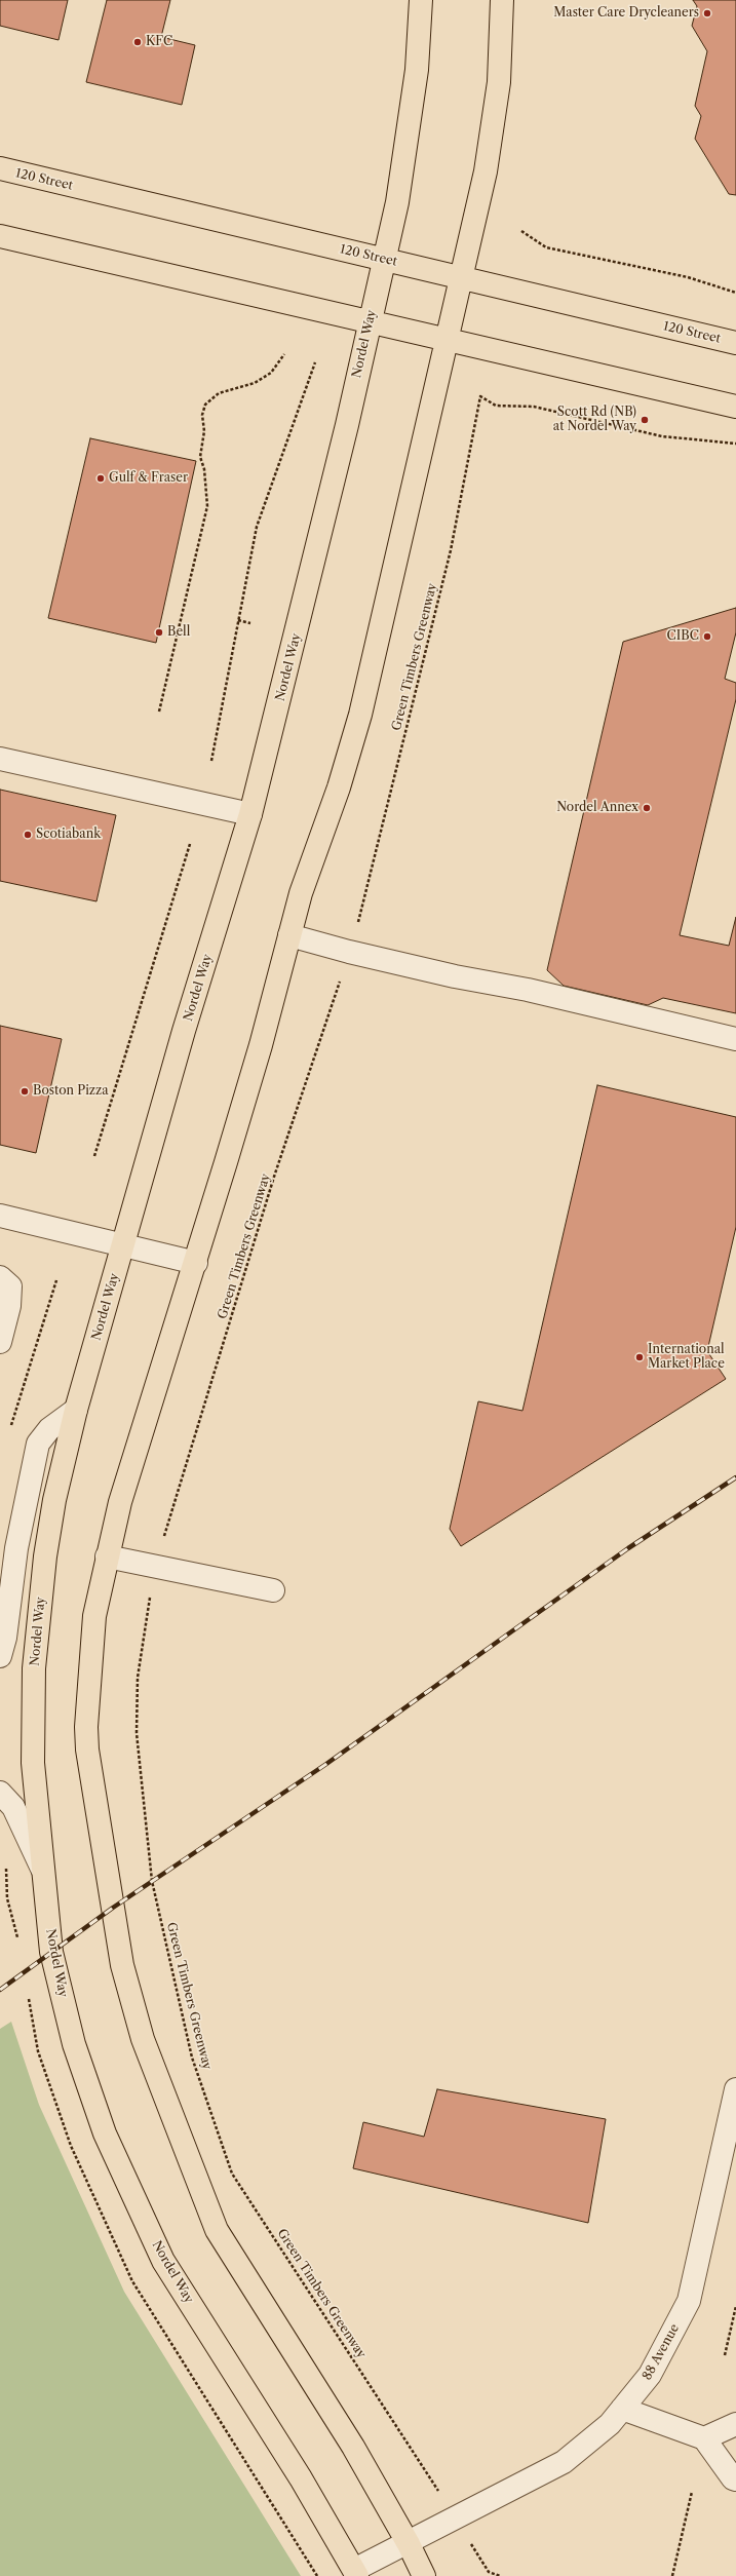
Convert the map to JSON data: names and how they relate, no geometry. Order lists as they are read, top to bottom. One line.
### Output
{"streets":{"main road":["120 Street","Nordel Way"],"street":["88 Avenue"],"path":["Green Timbers Greenway"]},"crossings":[["120 Street","Nordel Way"],["Nordel Way","88 Avenue"]],"places":["Master Care Drycleaners","KFC","Scott Rd (NB) at Nordel Way","Gulf & Fraser","Bell","CIBC","Nordel Annex","Scotiabank","Boston Pizza","International Market Place"]}
